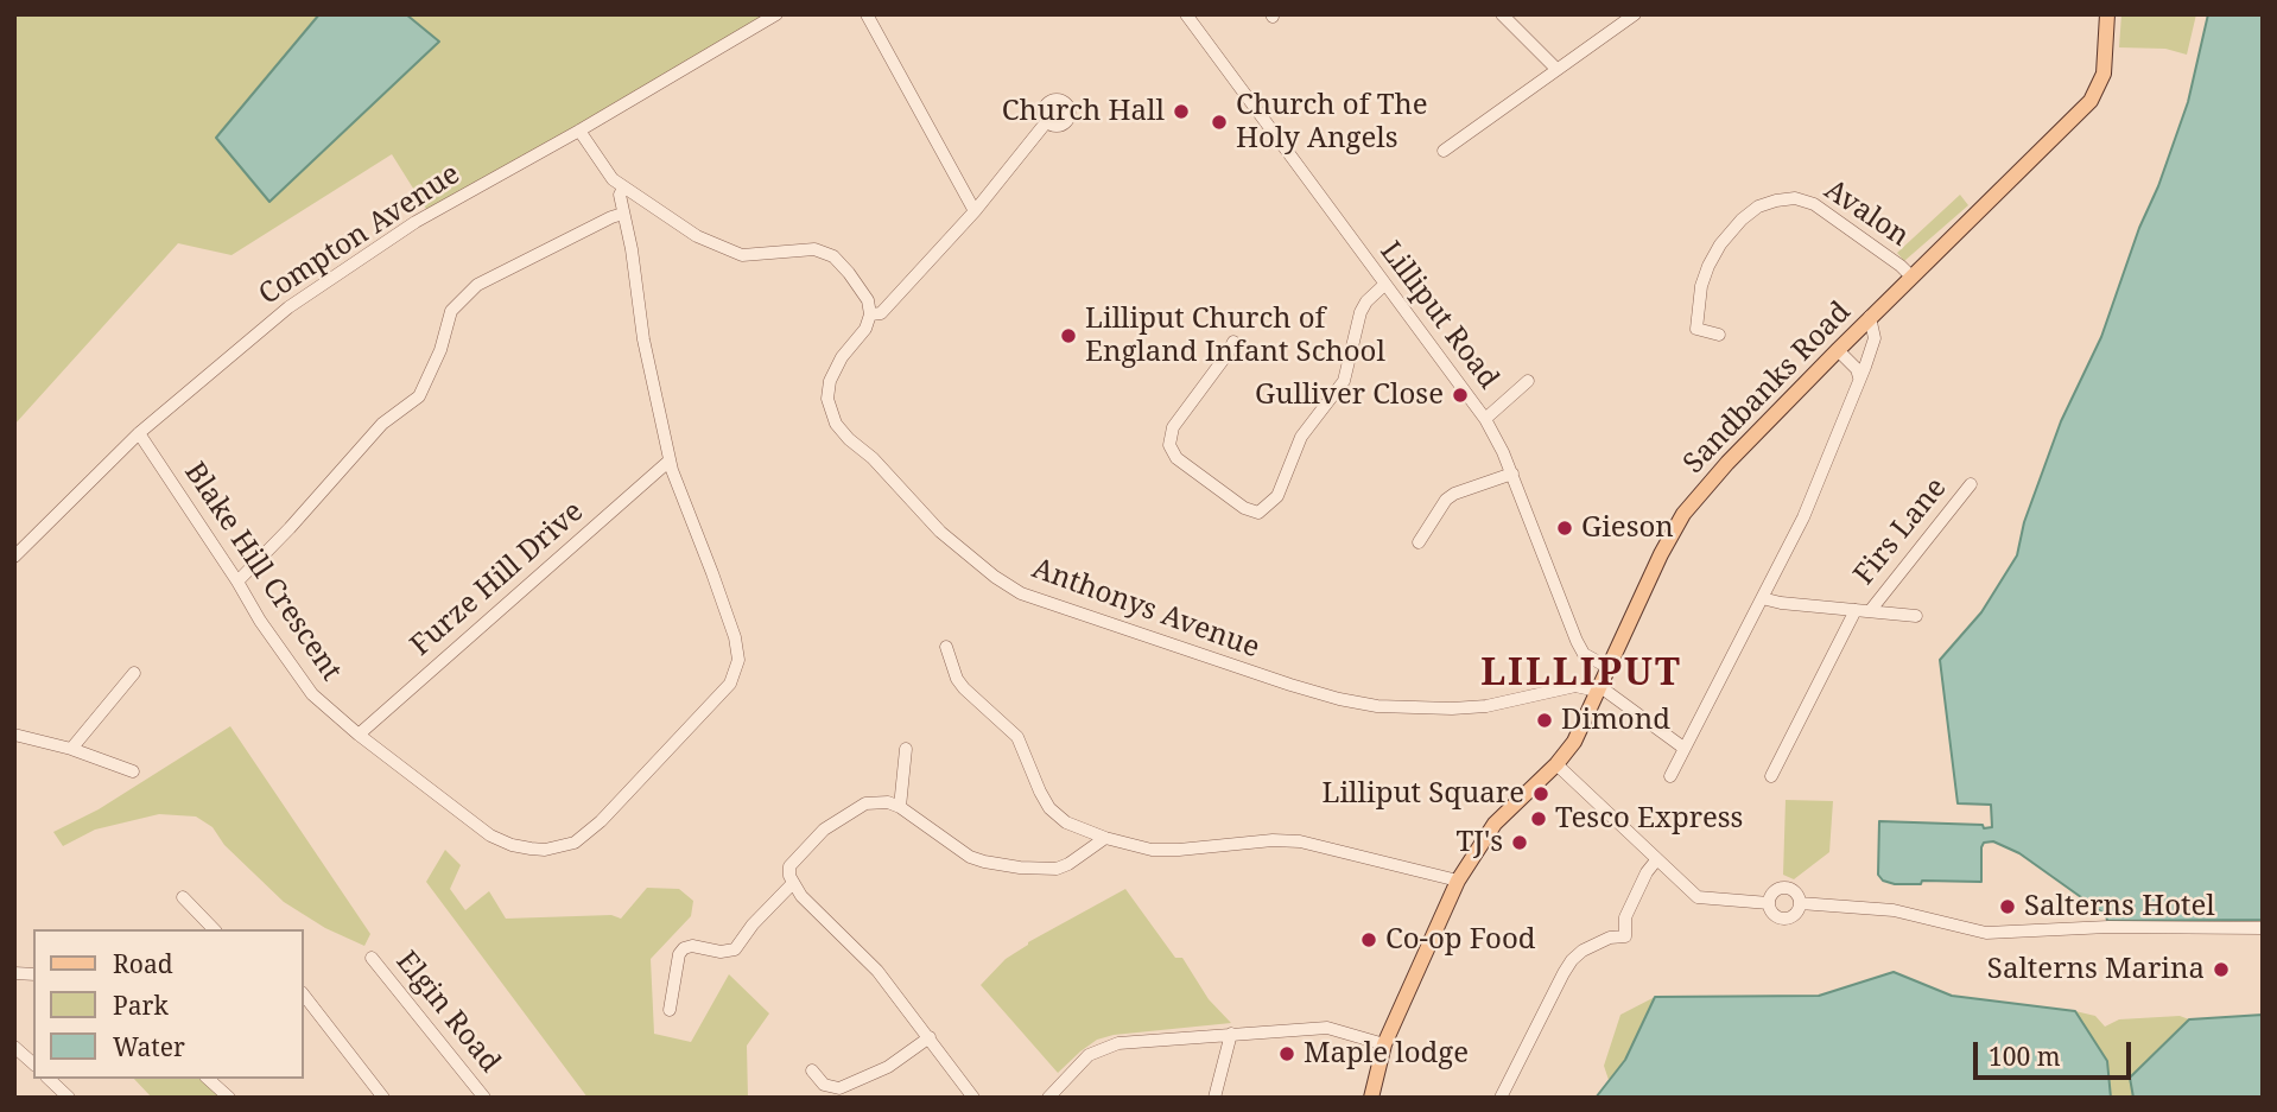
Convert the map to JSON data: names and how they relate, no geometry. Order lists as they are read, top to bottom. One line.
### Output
{"streets":{"main road":["Sandbanks Road"],"street":["Avalon","Compton Avenue","Lilliput Road","Firs Lane","Blake Hill Crescent","Furze Hill Drive","Anthonys Avenue","Elgin Road"]},"crossings":[["Avalon","Sandbanks Road"],["Compton Avenue","Blake Hill Crescent"],["Lilliput Road","Sandbanks Road"],["Sandbanks Road","Anthonys Avenue"],["Blake Hill Crescent","Furze Hill Drive"]],"districts":["LILLIPUT"],"places":["Church Hall","Church of The Holy Angels","Lilliput Church of England Infant School","Gulliver Close","Gieson","Dimond","Lilliput Square","Tesco Express","TJ's","Salterns Hotel","Co-op Food","Salterns Marina","Maple lodge"],"legend":["Road","Park","Water"],"scale_bar":"100 m"}
